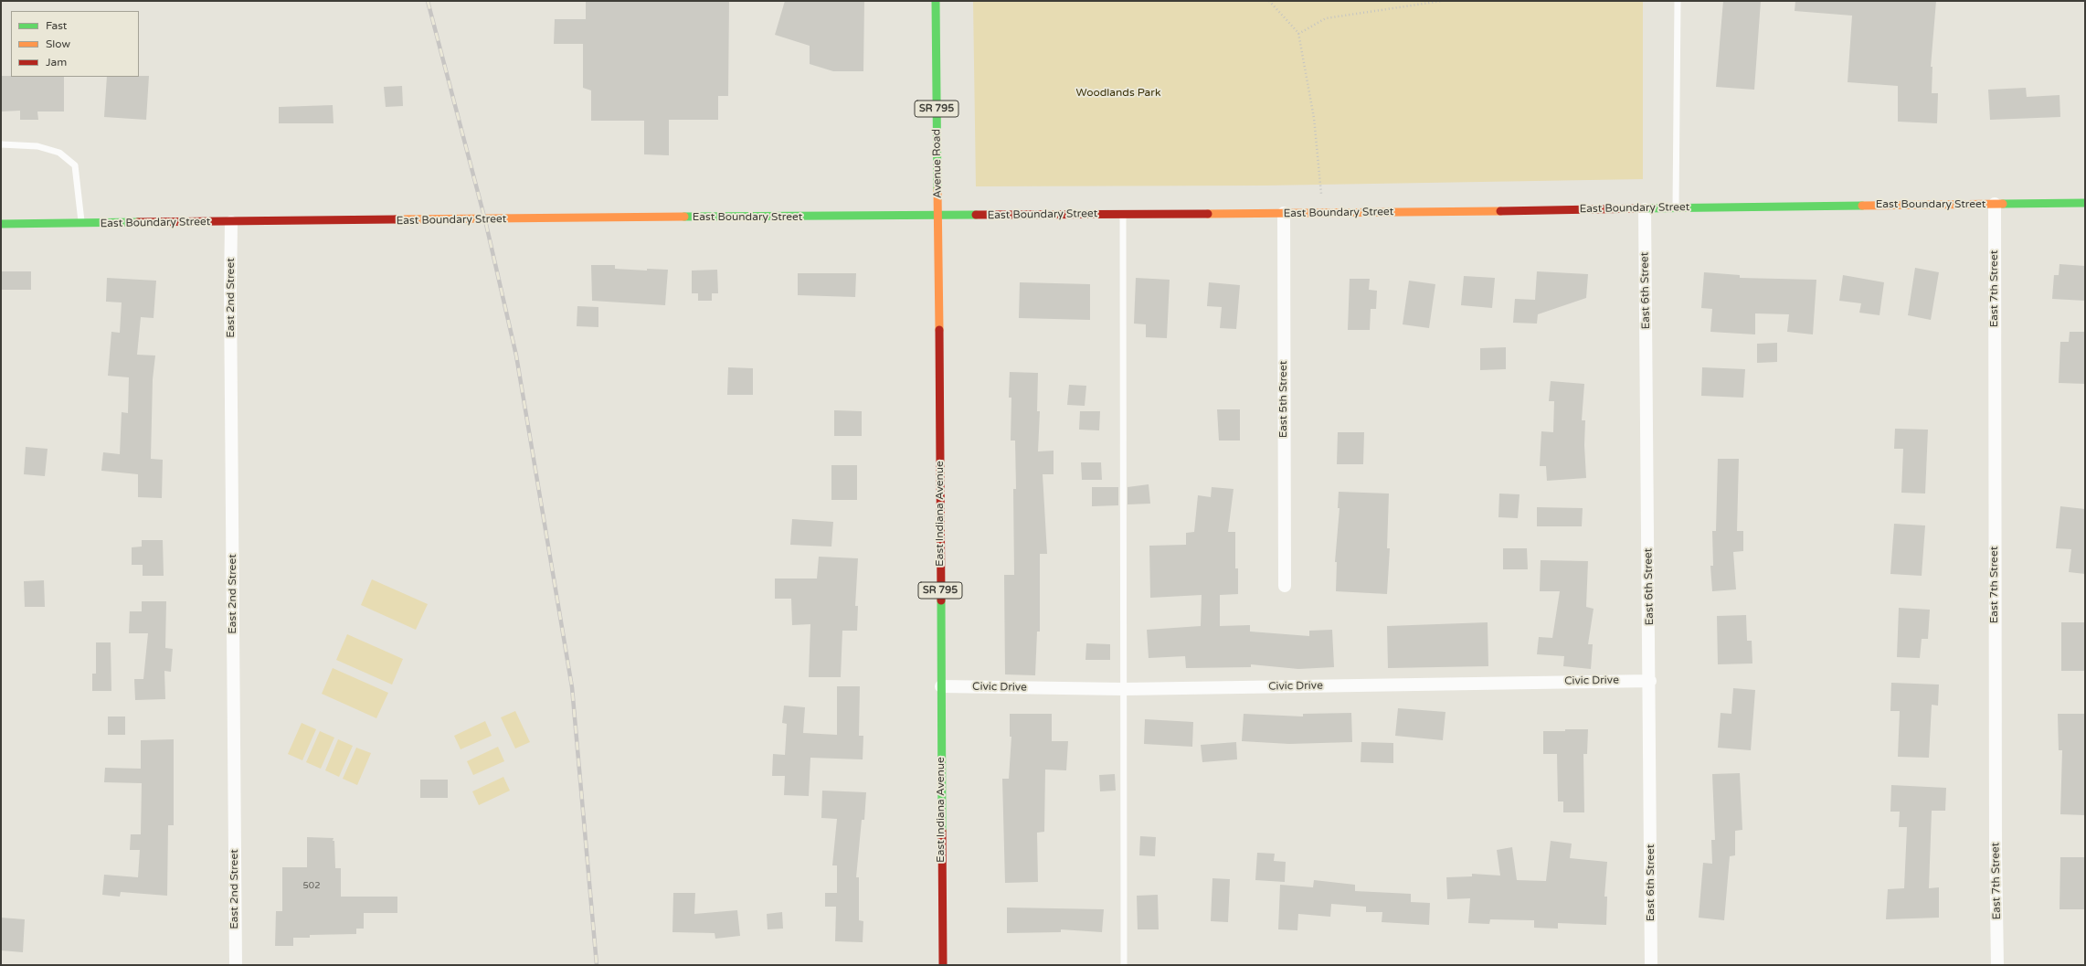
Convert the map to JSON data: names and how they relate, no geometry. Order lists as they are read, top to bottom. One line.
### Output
{"streets":{"street":["SR 795","Avenue Road","East Boundary Street","East 7th Street","East 6th Street","East 2nd Street","East 5th Street","East Indiana Avenue","Civic Drive"]},"crossings":[["Avenue Road","East Boundary Street"],["Avenue Road","East Indiana Avenue"],["East Boundary Street","East 7th Street"],["East Boundary Street","East 6th Street"],["East Boundary Street","East 2nd Street"],["East Boundary Street","East 5th Street"],["East Boundary Street","East Indiana Avenue"],["East 6th Street","Civic Drive"],["East Indiana Avenue","Civic Drive"]],"parks":["Woodlands Park"],"house_numbers":["502"],"legend":["Fast","Slow","Jam"]}
